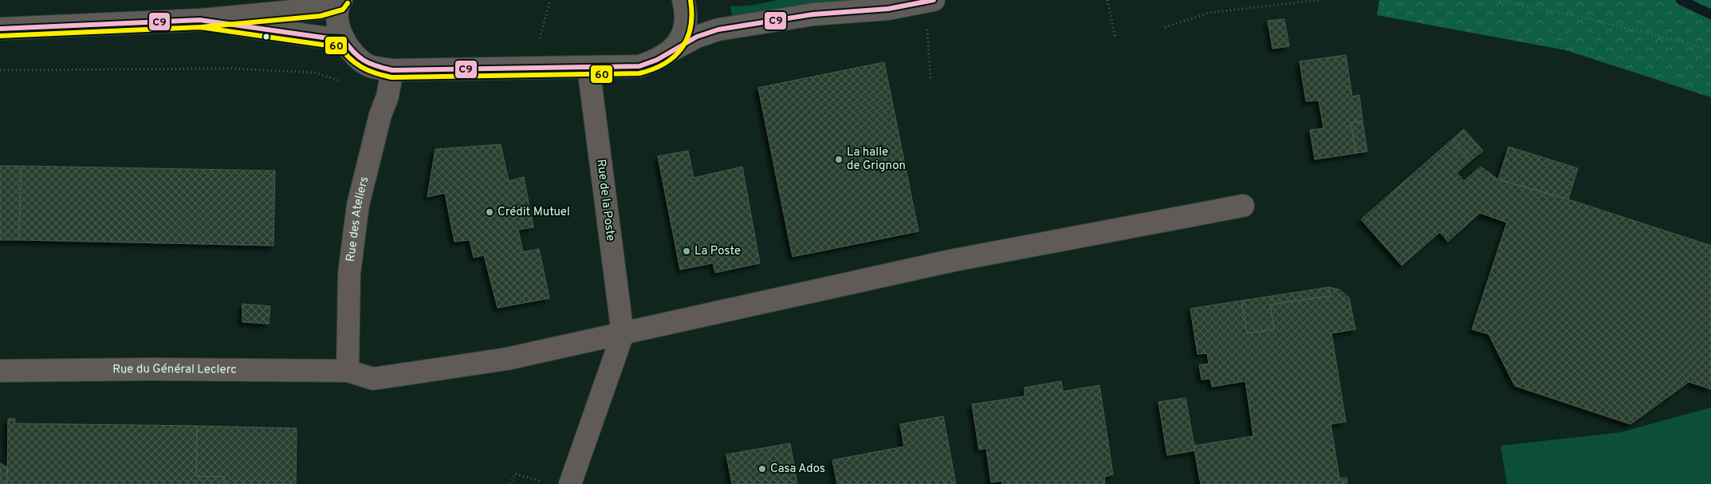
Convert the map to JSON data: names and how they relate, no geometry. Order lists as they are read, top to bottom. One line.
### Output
{"streets":{"street":["Rue de la Poste","Rue des Ateliers","Rue du Général Leclerc"]},"crossings":[["Rue de la Poste","Rue du Général Leclerc"],["Rue des Ateliers","Rue du Général Leclerc"]],"places":["La halle de Grignon","Crédit Mutuel","La Poste","Casa Ados"],"lines":["transit line C9","transit line 60"]}
